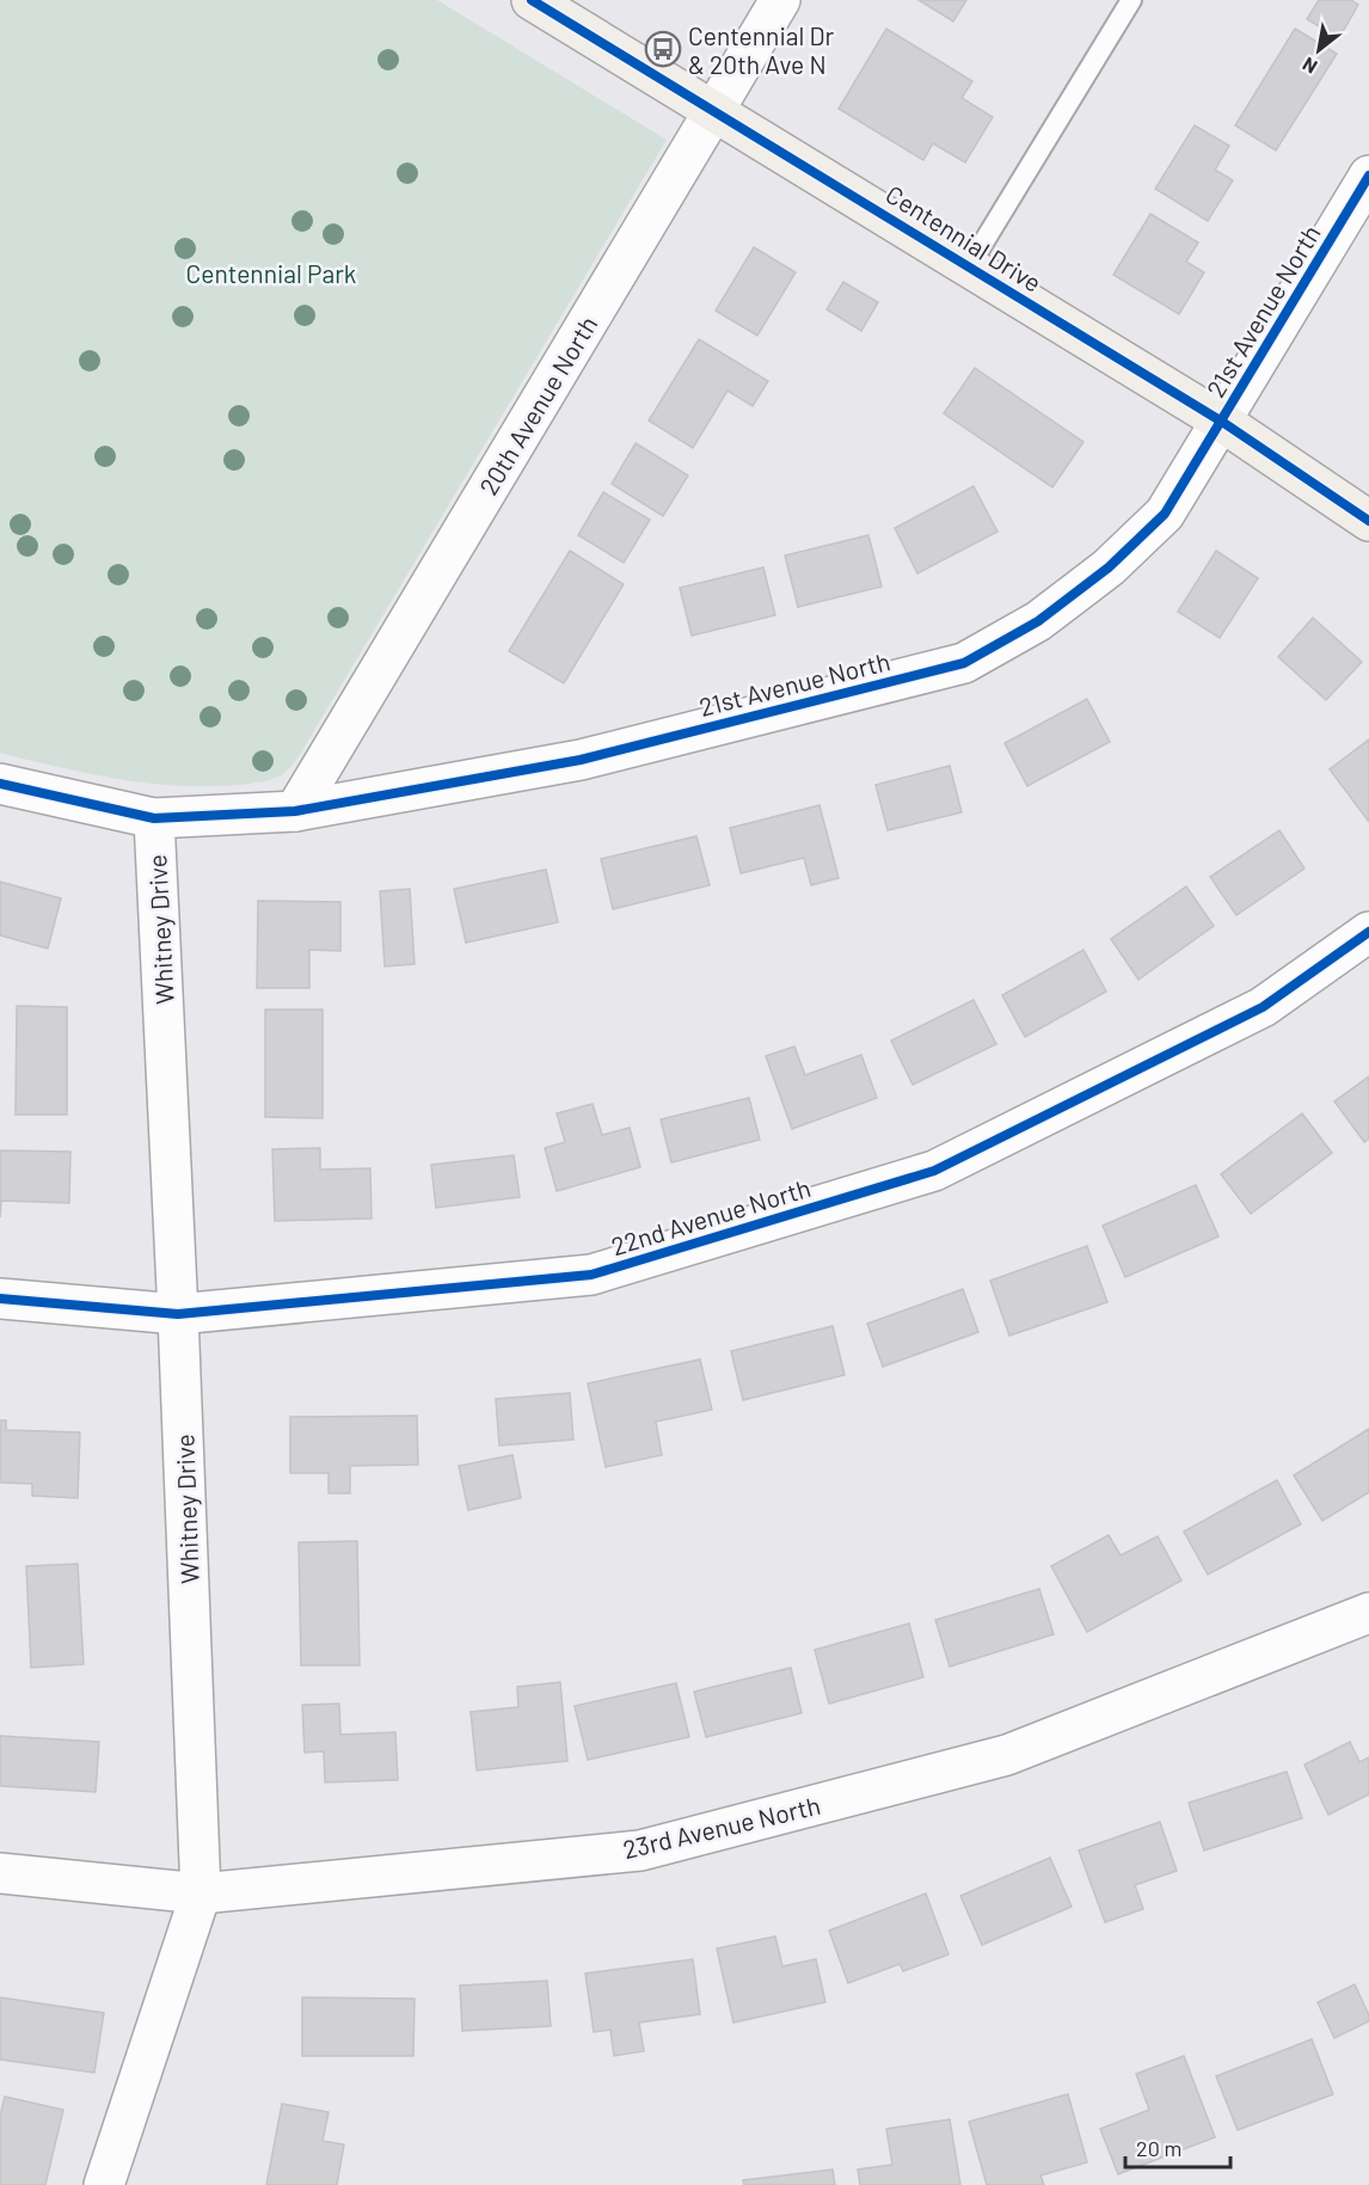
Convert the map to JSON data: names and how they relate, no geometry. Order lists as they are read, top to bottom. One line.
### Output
{"streets":{"street":["Centennial Drive","21st Avenue North","20th Avenue North","Whitney Drive","22nd Avenue North","23rd Avenue North"]},"crossings":[["Centennial Drive","21st Avenue North"],["Centennial Drive","20th Avenue North"],["21st Avenue North","20th Avenue North"],["21st Avenue North","Whitney Drive"],["Whitney Drive","22nd Avenue North"],["Whitney Drive","23rd Avenue North"]],"parks":["Centennial Park"],"places":{"bus stop":["Centennial Dr & 20th Ave N"]},"scale_bar":"20 m","north":"bottom left"}
